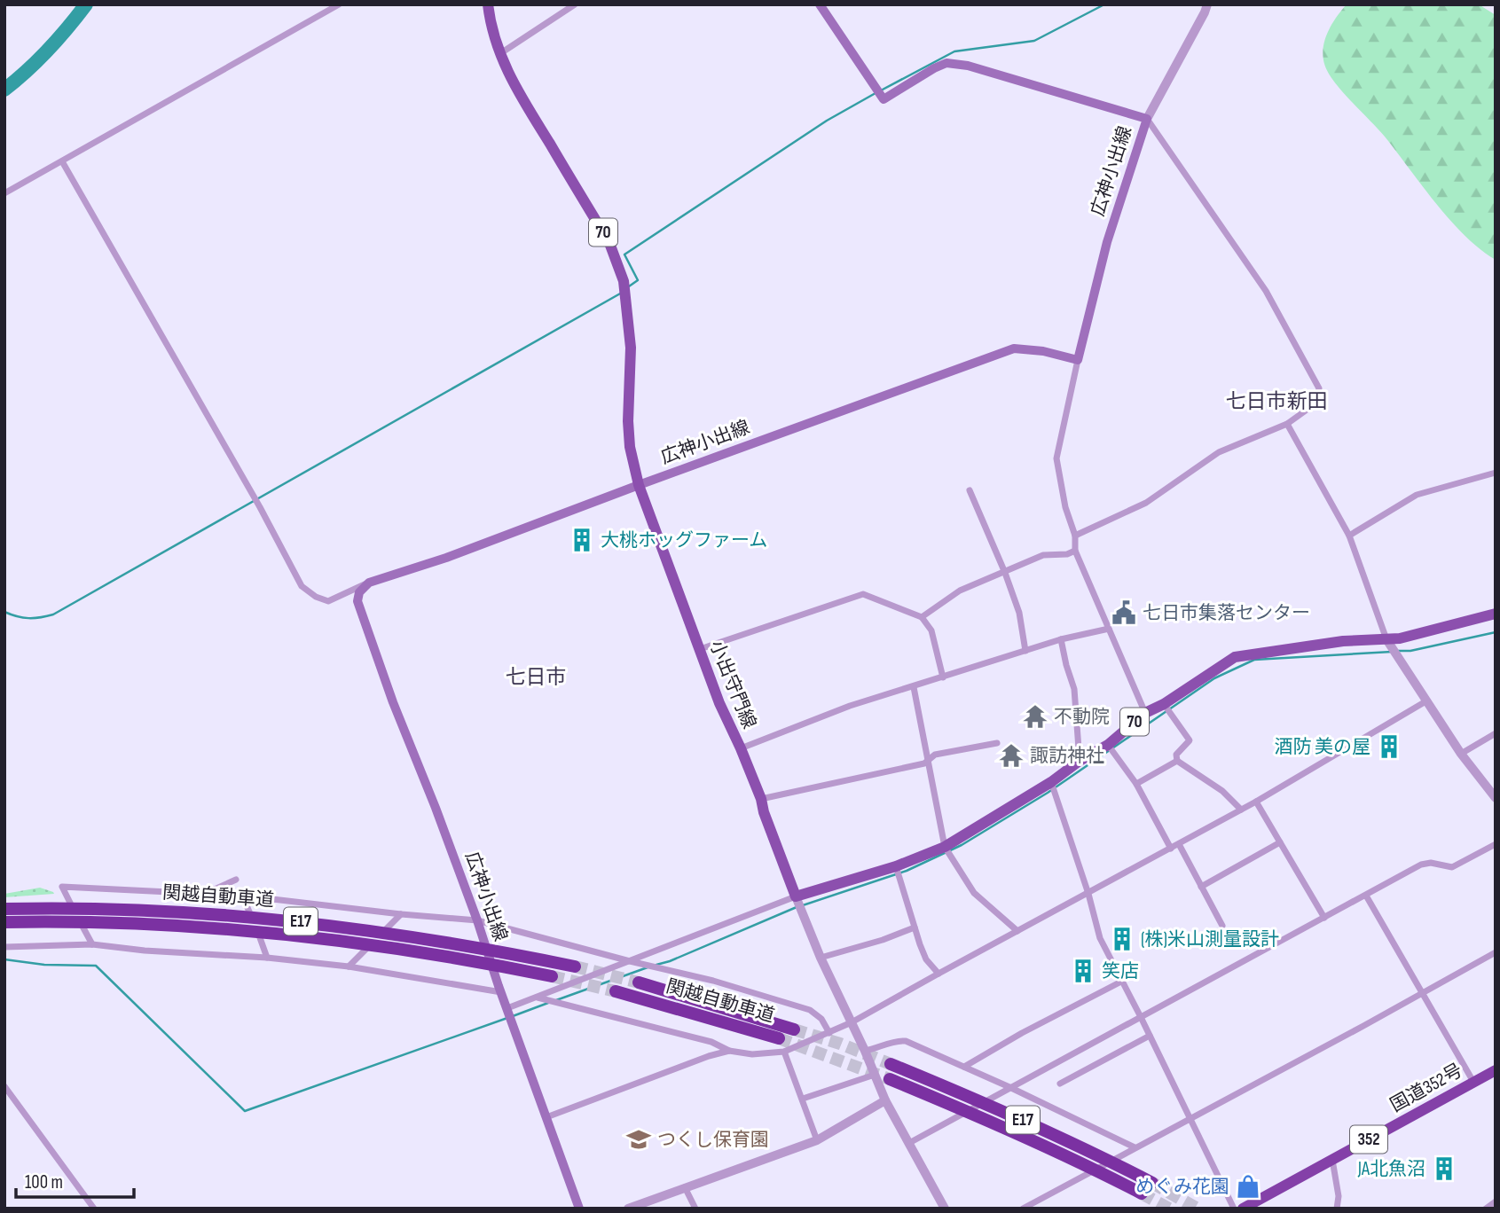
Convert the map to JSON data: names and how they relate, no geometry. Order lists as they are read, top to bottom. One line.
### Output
{"streets":{"highway":["関越自動車道","E17","国道352号","352"],"main road":["広神小出線","70","小出守門線"]},"crossings":[["広神小出線","70"],["広神小出線","小出守門線"],["70","小出守門線"]],"districts":["七日市新田","七日市"],"places":{"building":["大桃ホッグファーム","酒防 美の屋","(株)米山測量設計","笑店","JA北魚沼"],"public building":["七日市集落センター"],"temple":["不動院","諏訪神社"],"school or university":["つくし保育園"],"shop":["めぐみ花園"]},"scale_bar":"100 m"}
